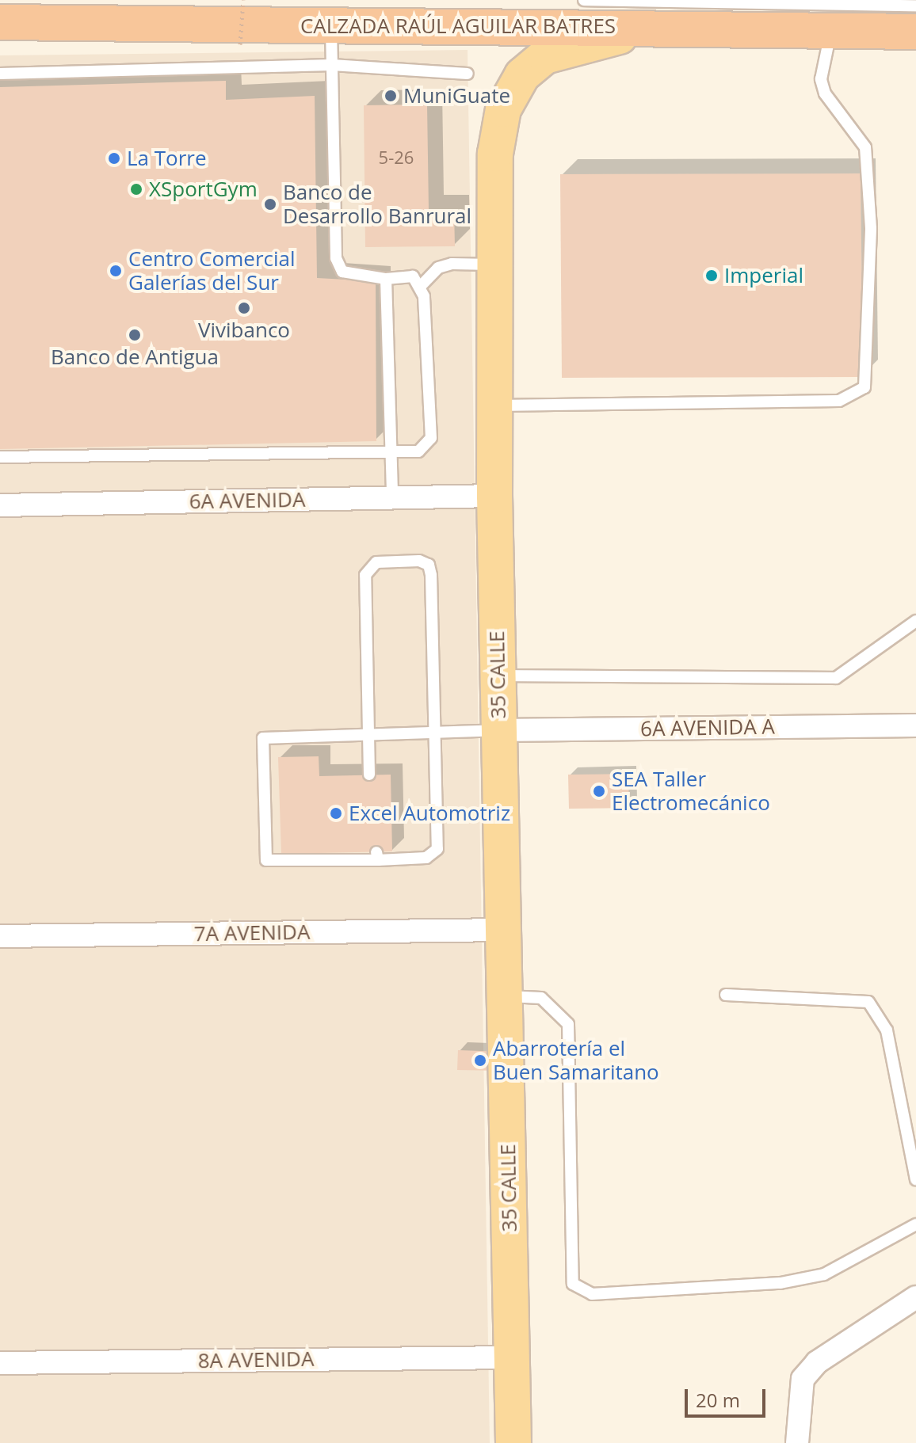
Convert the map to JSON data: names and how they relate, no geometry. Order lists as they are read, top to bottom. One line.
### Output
{"streets":{"highway":["CALZADA RAÚL AGUILAR BATRES"],"main road":["35 CALLE"],"street":["6A AVENIDA","6A AVENIDA A","7A AVENIDA","8A AVENIDA"]},"crossings":[["CALZADA RAÚL AGUILAR BATRES","35 CALLE"],["6A AVENIDA","35 CALLE"],["35 CALLE","6A AVENIDA A"],["35 CALLE","7A AVENIDA"],["35 CALLE","8A AVENIDA"]],"places":["MuniGuate","La Torre","XSportGym","Banco de Desarrollo Banrural","Centro Comercial Galerías del Sur","Imperial","Vivibanco","Banco de Antigua","SEA Taller Electromecánico","Excel Automotriz","Abarrotería el Buen Samaritano"],"house_numbers":["5-26"],"scale_bar":"20 m"}
